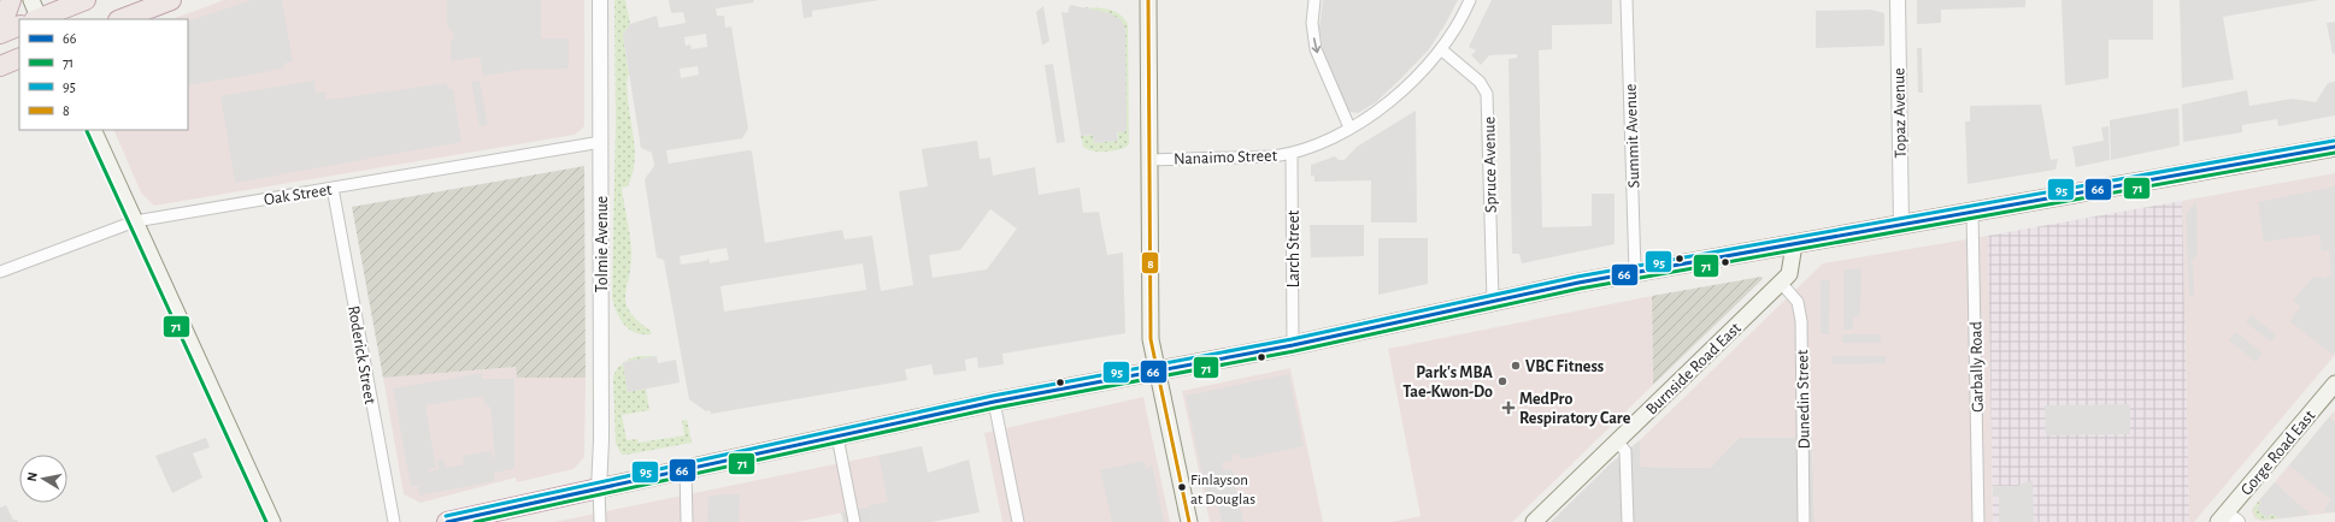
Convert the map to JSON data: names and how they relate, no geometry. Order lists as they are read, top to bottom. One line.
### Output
{"streets":{"main road":["Burnside Road East","Gorge Road East"],"street":["Topaz Avenue","Summit Avenue","Nanaimo Street","Spruce Avenue","Oak Street","Tolmie Avenue","Larch Street","Roderick Street","Garbally Road","Dunedin Street"]},"crossings":[["Nanaimo Street","Spruce Avenue"],["Nanaimo Street","Larch Street"],["Oak Street","Tolmie Avenue"],["Oak Street","Roderick Street"],["Burnside Road East","Dunedin Street"]],"places":{"other":["VBC Fitness","Park's MBA Tae-Kwon-Do","Finlayson at Douglas"],"health":["MedPro Respiratory Care"]},"lines":["transit line 8","transit line 71","transit line 95","transit line 66"],"legend":["66","71","95","8"],"north":"left"}
